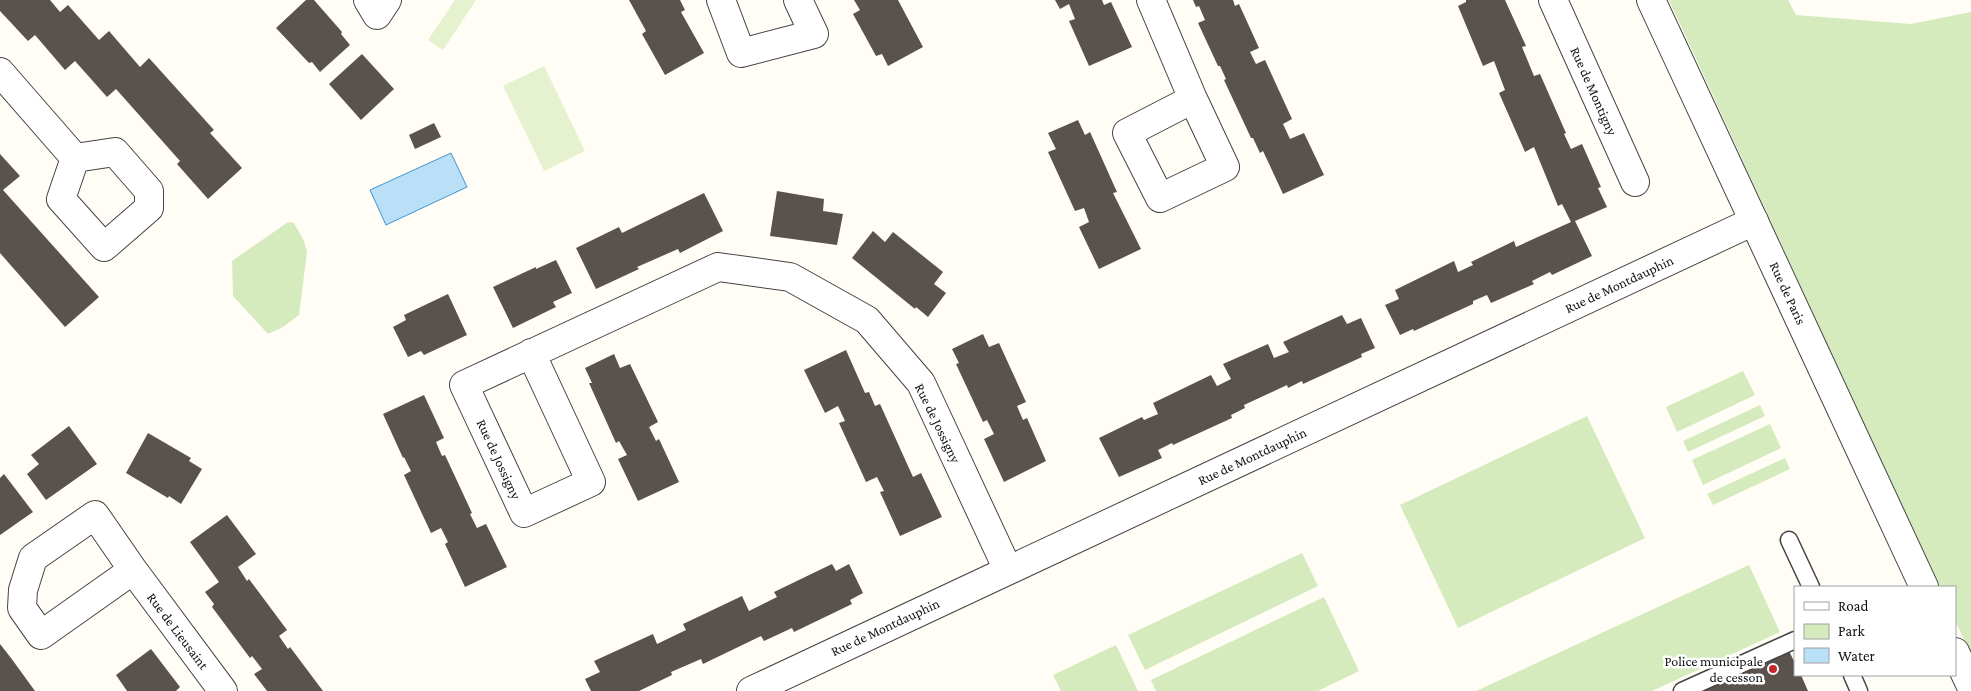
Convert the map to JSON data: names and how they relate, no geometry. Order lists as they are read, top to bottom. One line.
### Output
{"streets":{"street":["Rue de Montigny","Rue de Montdauphin","Rue de Paris","Rue de Jossigny","Rue de Lieusaint"]},"crossings":[["Rue de Montdauphin","Rue de Paris"],["Rue de Montdauphin","Rue de Jossigny"]],"places":["Police municipale de cesson"],"legend":["Road","Park","Water"]}
